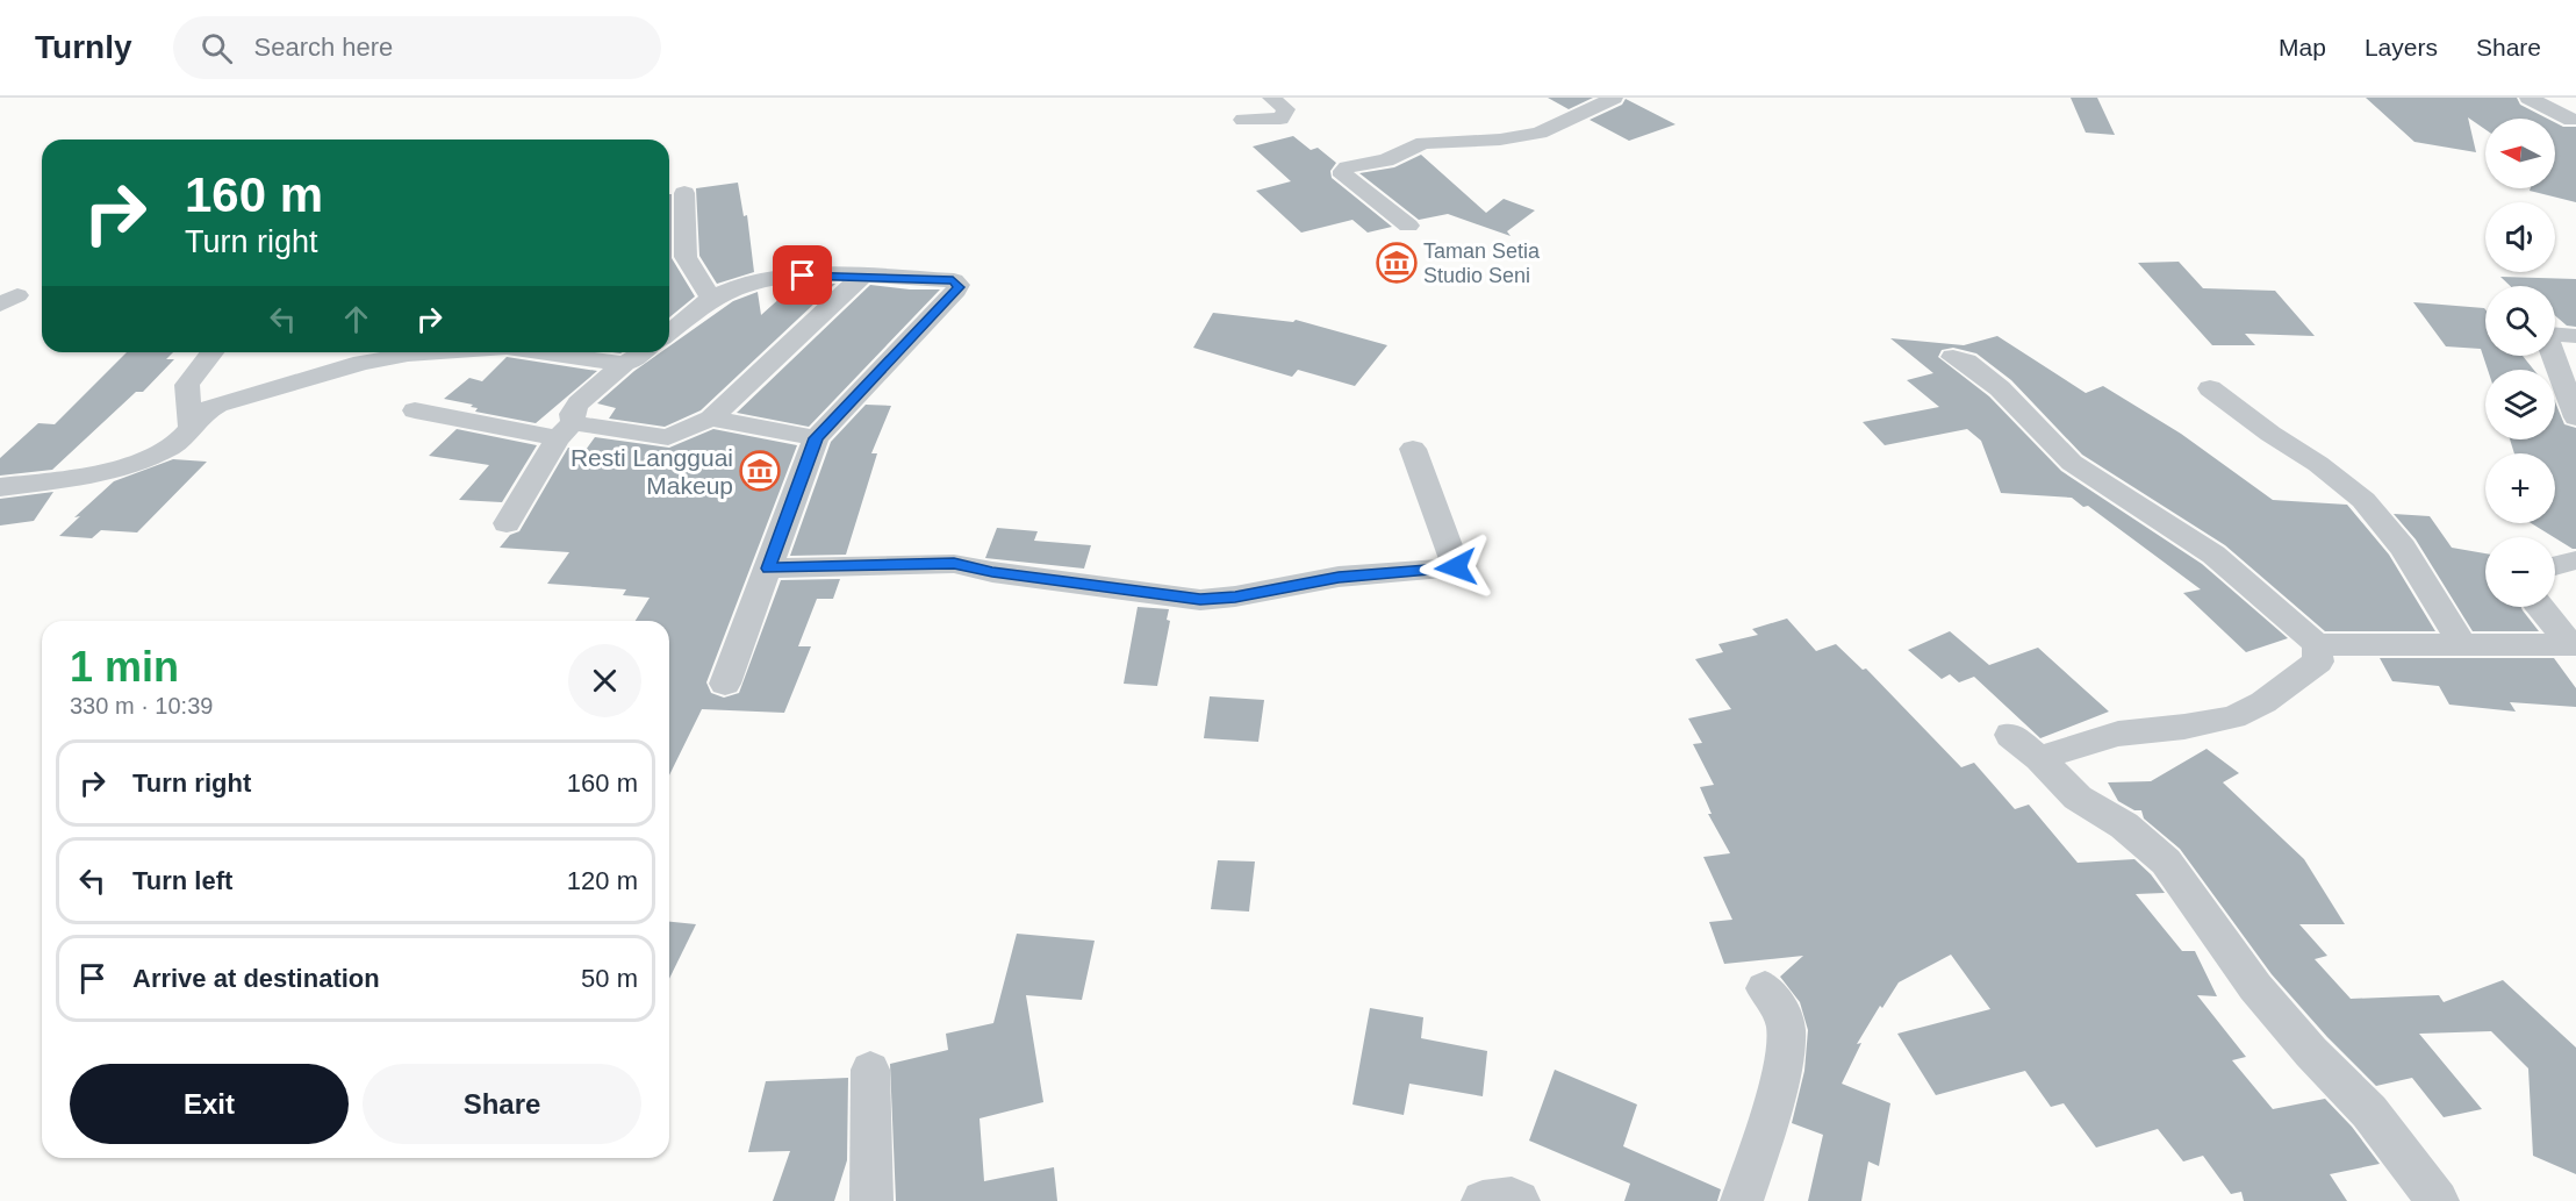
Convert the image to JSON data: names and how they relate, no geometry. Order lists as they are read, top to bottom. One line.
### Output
{"places":{"museum":["Taman Setia Studio Seni","Resti Langguai Makeup"]},"north":"left","page":{"header":"Turnly","search":"Search here","nav":["Map","Layers","Share"],"map_buttons":["+","−"],"turn":["160 m","Turn right"],"heading":["1 min","330 m · 10:39"],"list":[{"name":"Turn right","value":"160 m"},{"name":"Turn left","value":"120 m"},{"name":"Arrive at destination","value":"50 m"}],"buttons":["Exit","Share"]}}
